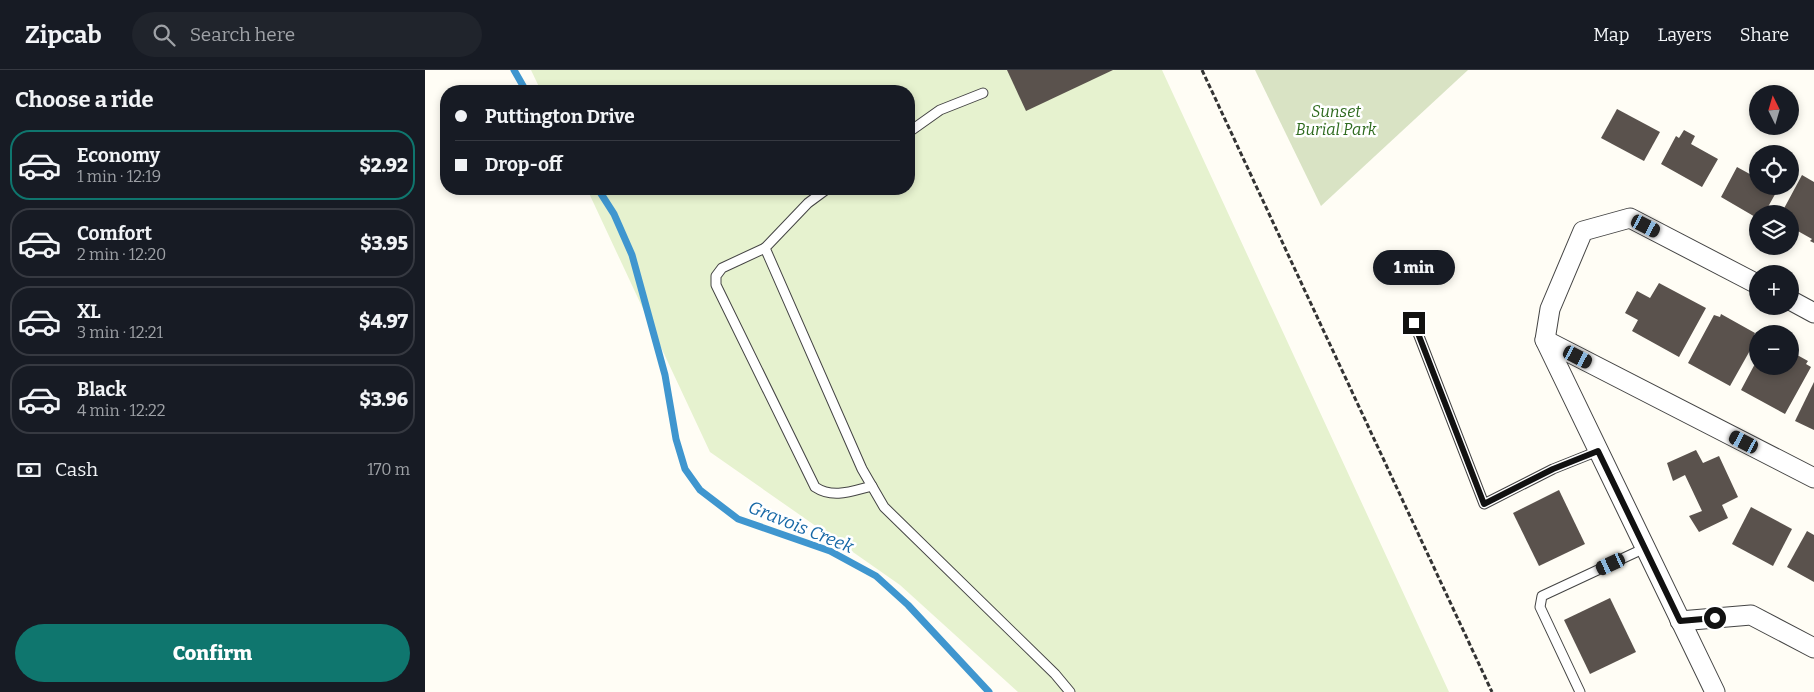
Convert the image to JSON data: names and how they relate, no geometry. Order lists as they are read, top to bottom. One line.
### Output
{"water":["Gravois Creek"],"parks":["Sunset Burial Park"],"north":"top","page":{"header":"Zipcab","search":"Search here","nav":["Map","Layers","Share"],"heading":"Choose a ride","map_buttons":["+","−"],"banner":["Puttington Drive","Drop-off"],"list":[{"name":"Economy","note":"1 min · 12:19","value":"$2.92"},{"name":"Comfort","note":"2 min · 12:20","value":"$3.95"},{"name":"XL","note":"3 min · 12:21","value":"$4.97"},{"name":"Black","note":"4 min · 12:22","value":"$3.96"}],"bubble":"1 min","pay":["Cash","170 m"],"buttons":"Confirm"}}
